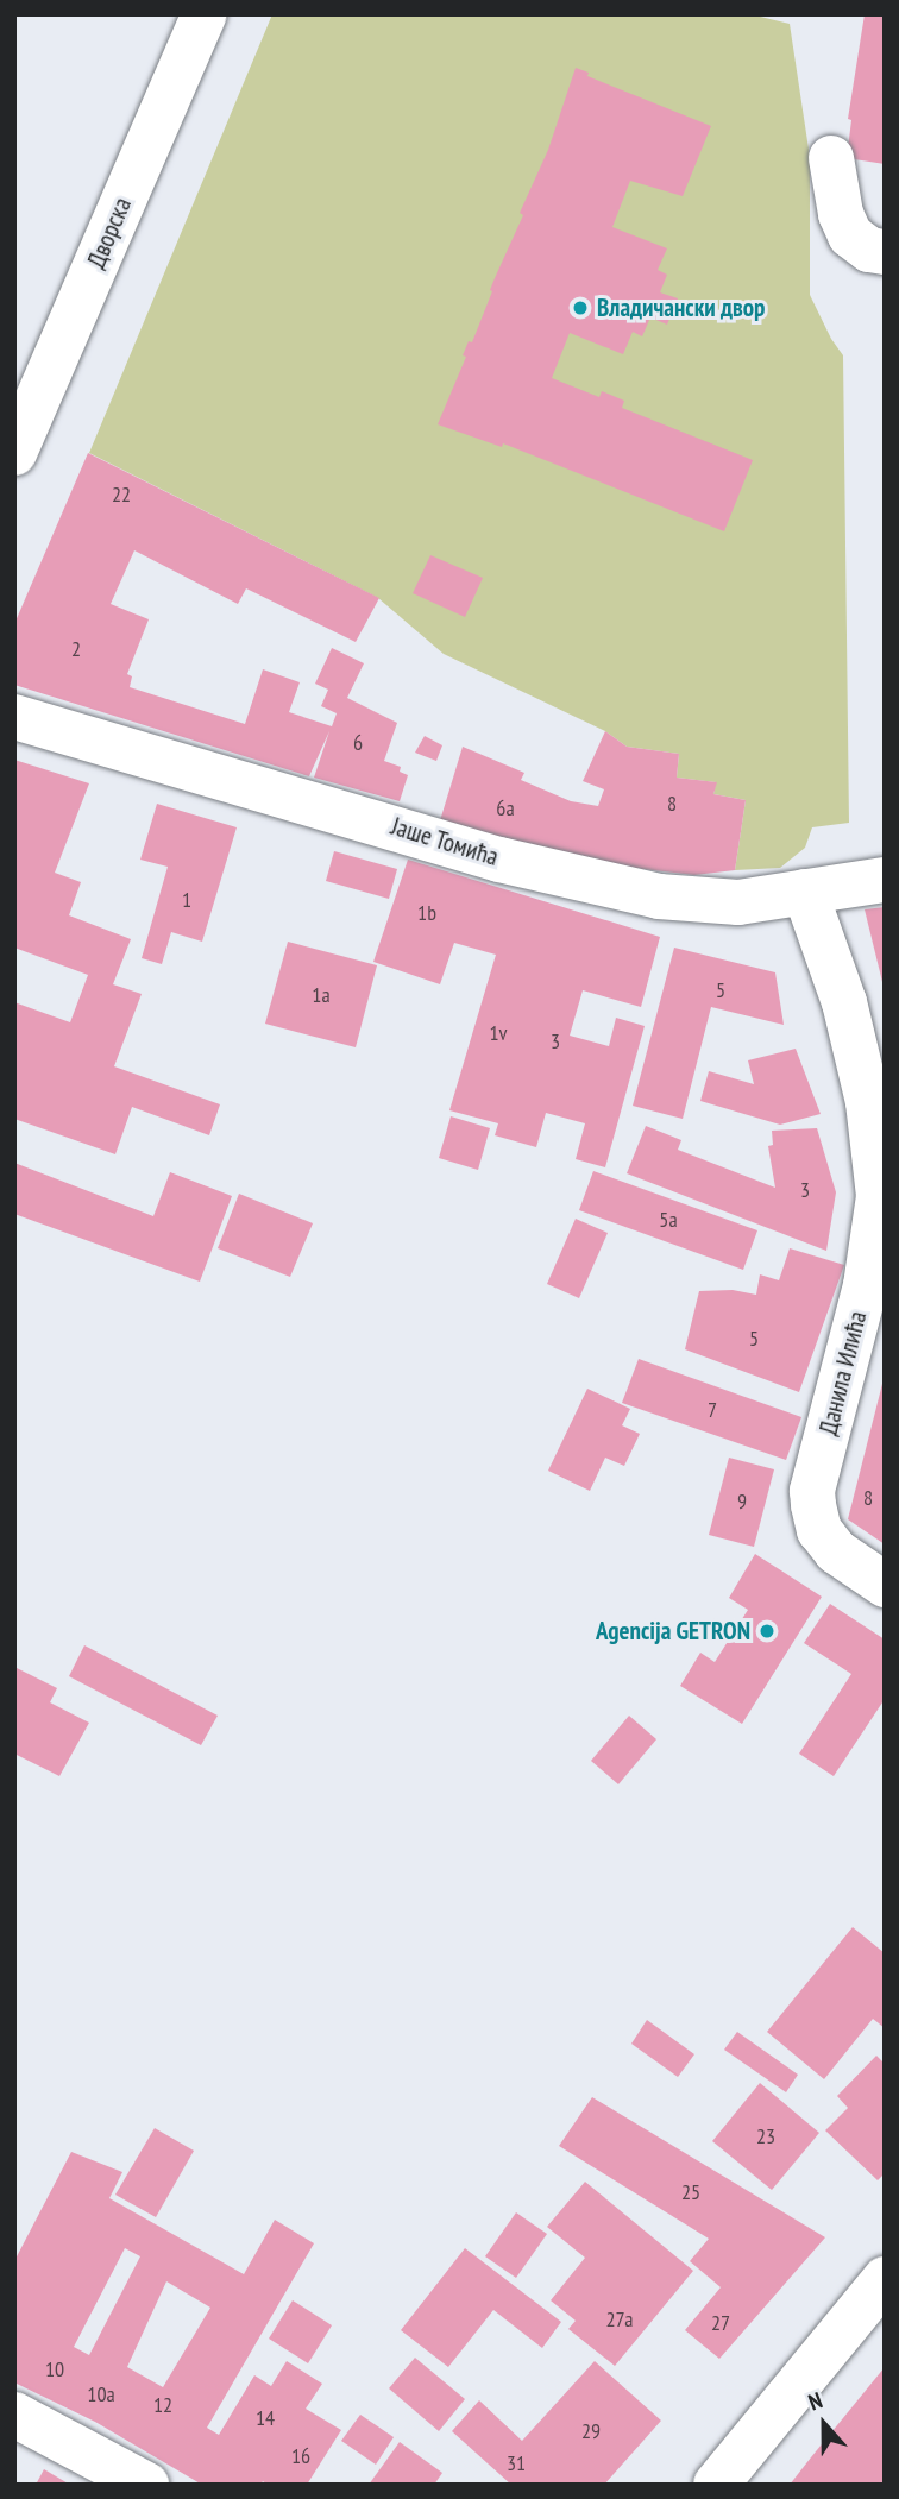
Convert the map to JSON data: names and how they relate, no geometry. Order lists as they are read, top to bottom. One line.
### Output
{"streets":{"street":["Дворска","Јаше Томића","Данила Илића"]},"crossings":[["Јаше Томића","Данила Илића"]],"places":["Владичански двор","Agencija GETRON"],"house_numbers":["22","2","6","8","6a","1","1b","5","1a","1v","3","3","5a","5","7","8","9","23","25","27a","27","10","10a","12","14","29","16","31"],"north":"top"}
